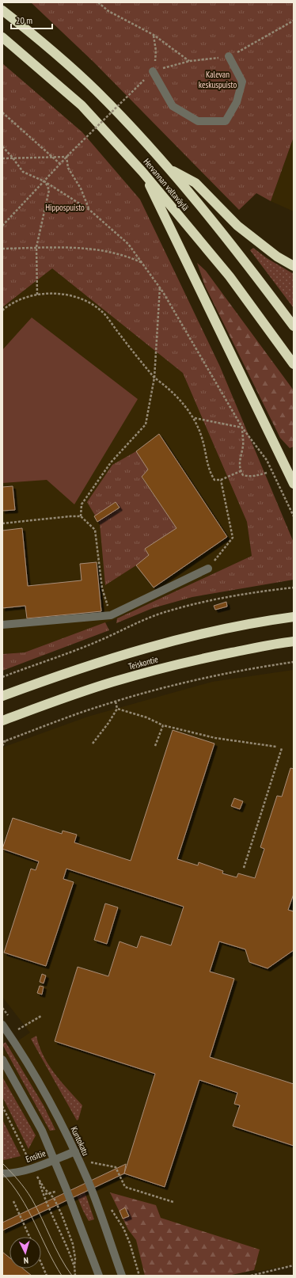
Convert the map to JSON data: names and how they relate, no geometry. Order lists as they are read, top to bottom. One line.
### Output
{"streets":{"highway":["Hervannan valtaväylä","Teiskontie"],"street":["Kuntokatu","Ensitie"]},"crossings":[["Kuntokatu","Ensitie"]],"parks":["Kalevan keskuspuisto","Hippospuisto"],"scale_bar":"20 m","north":"bottom"}
